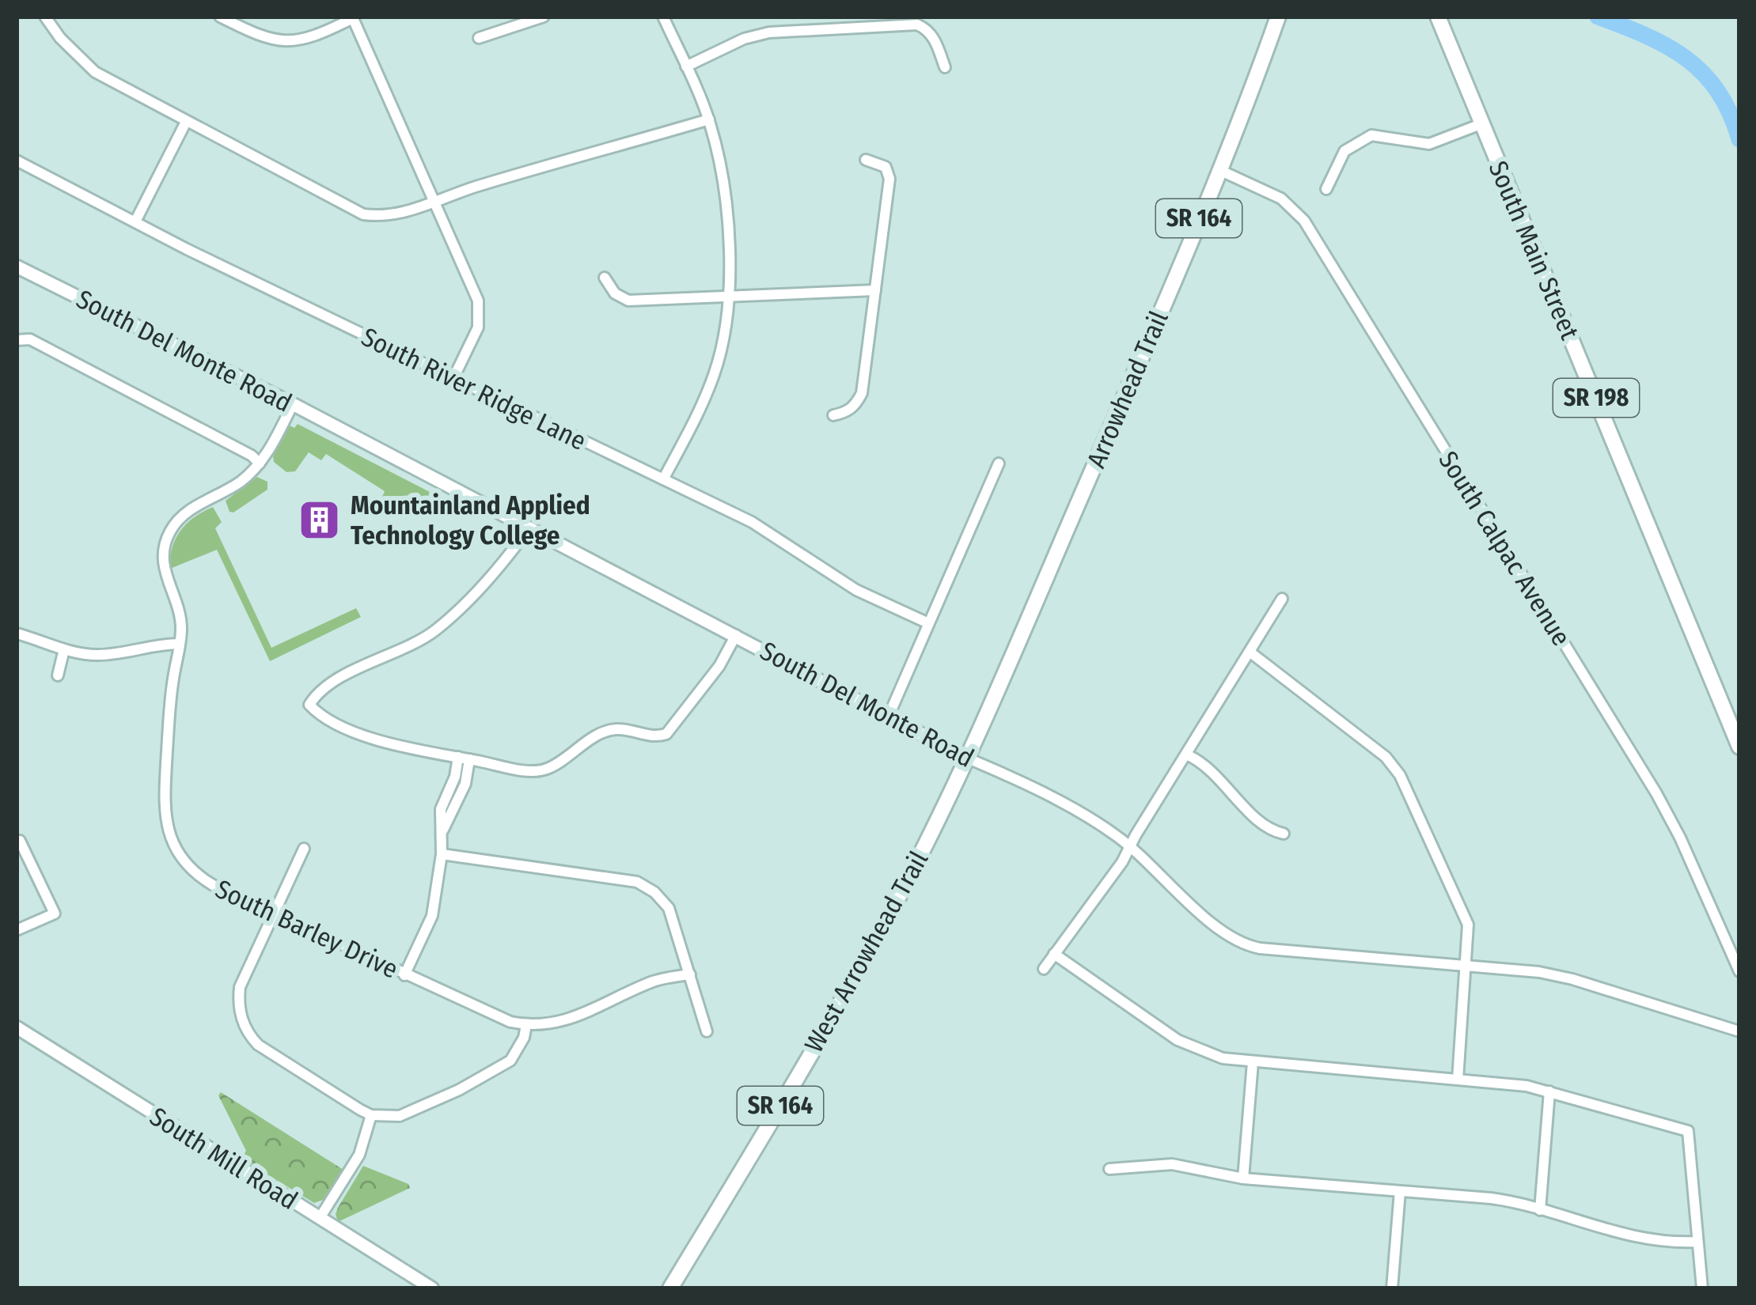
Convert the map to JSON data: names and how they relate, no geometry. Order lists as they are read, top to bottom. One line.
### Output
{"streets":{"main road":["SR 164","South Main Street","Arrowhead Trail","SR 198","West Arrowhead Trail"],"street":["South Del Monte Road","South River Ridge Lane","South Calpac Avenue","South Barley Drive","South Mill Road"]},"crossings":[["South Del Monte Road","Arrowhead Trail"],["South Del Monte Road","West Arrowhead Trail"],["Arrowhead Trail","South Calpac Avenue"],["Arrowhead Trail","West Arrowhead Trail"]],"places":{"building":["Mountainland Applied Technology College"]}}
